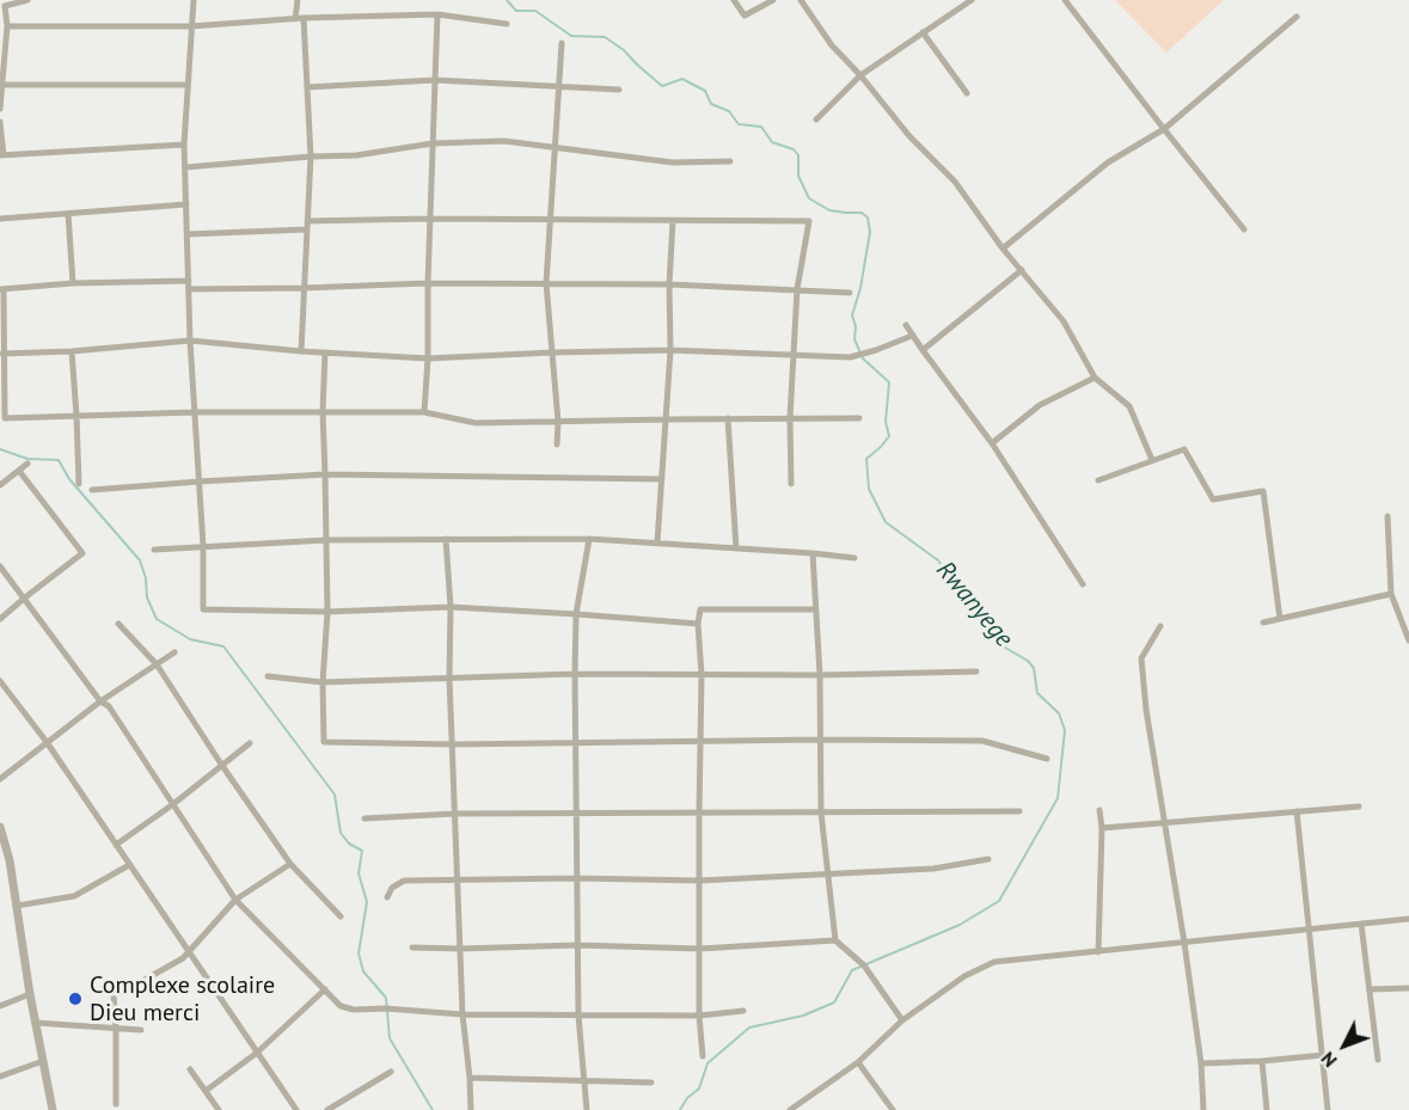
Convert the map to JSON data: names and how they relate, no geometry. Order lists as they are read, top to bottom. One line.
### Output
{"water":["Rwanyege"],"places":["Complexe scolaire Dieu merci"],"north":"bottom left"}
